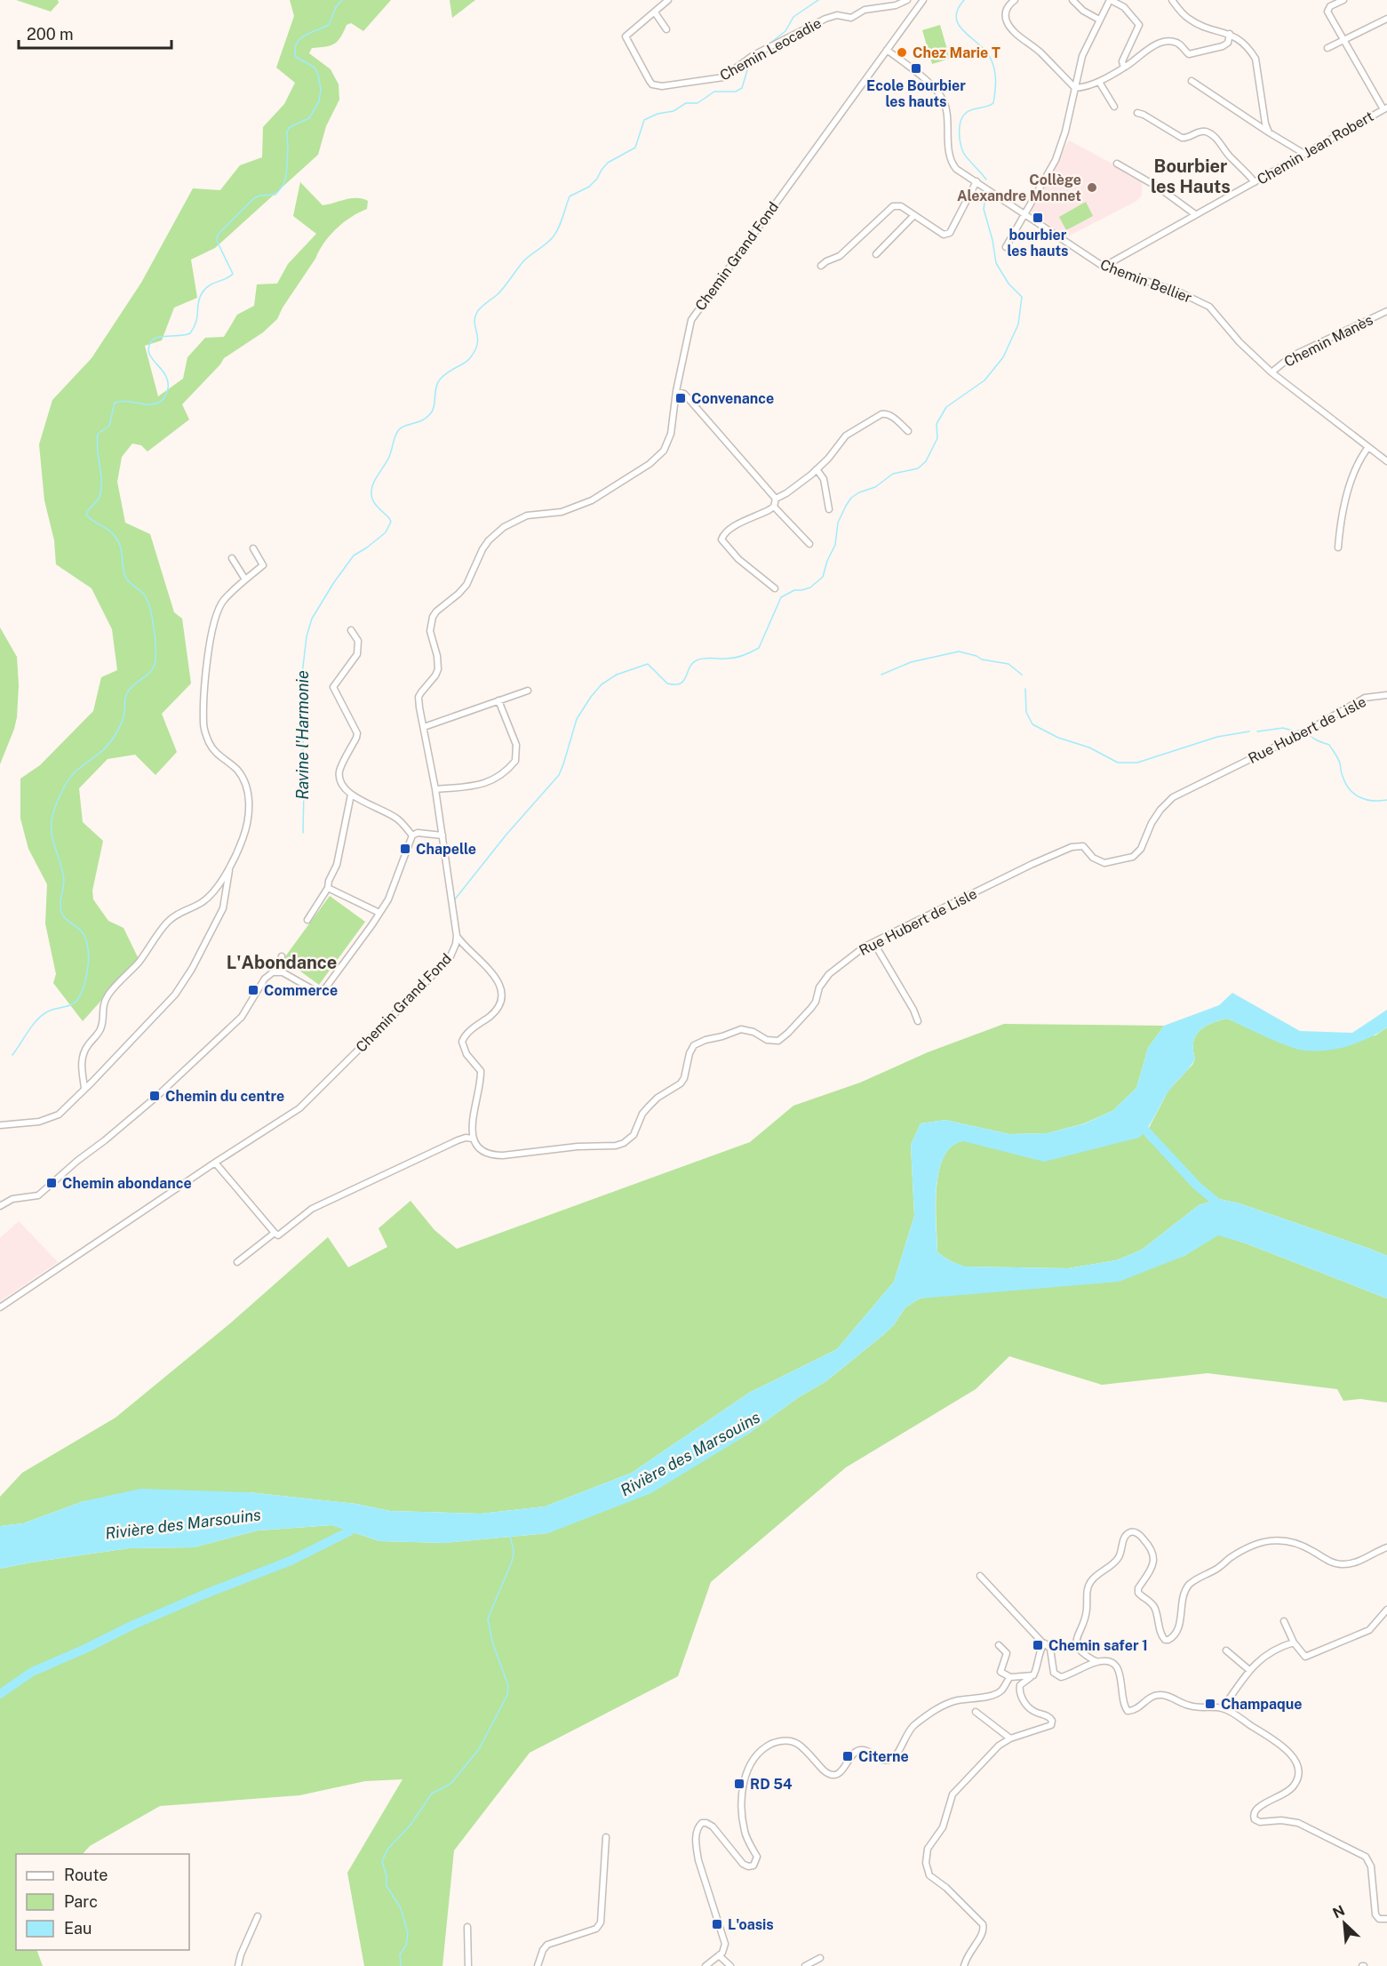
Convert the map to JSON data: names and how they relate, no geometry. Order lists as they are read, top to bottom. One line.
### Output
{"streets":{"street":["Chemin Leocadie","Chemin Jean Robert","Chemin Grand Fond","Chemin Bellier","Chemin Manès","Rue Hubert de Lisle"]},"crossings":[["Chemin Jean Robert","Chemin Bellier"],["Chemin Grand Fond","Chemin Bellier"],["Chemin Bellier","Chemin Manès"]],"districts":["Bourbier les Hauts","L'Abondance"],"water":["Ravine l'Harmonie","Rivière des Marsouins"],"places":{"other":["Chez Marie T","Collège Alexandre Monnet"],"transit":["Ecole Bourbier les hauts","bourbier les hauts","Convenance","Chapelle","Commerce","Chemin du centre","Chemin abondance","Chemin safer 1","Champaque","Citerne","RD 54","L'oasis"]},"legend":["Route","Parc","Eau"],"scale_bar":"200 m","north":"top left"}
